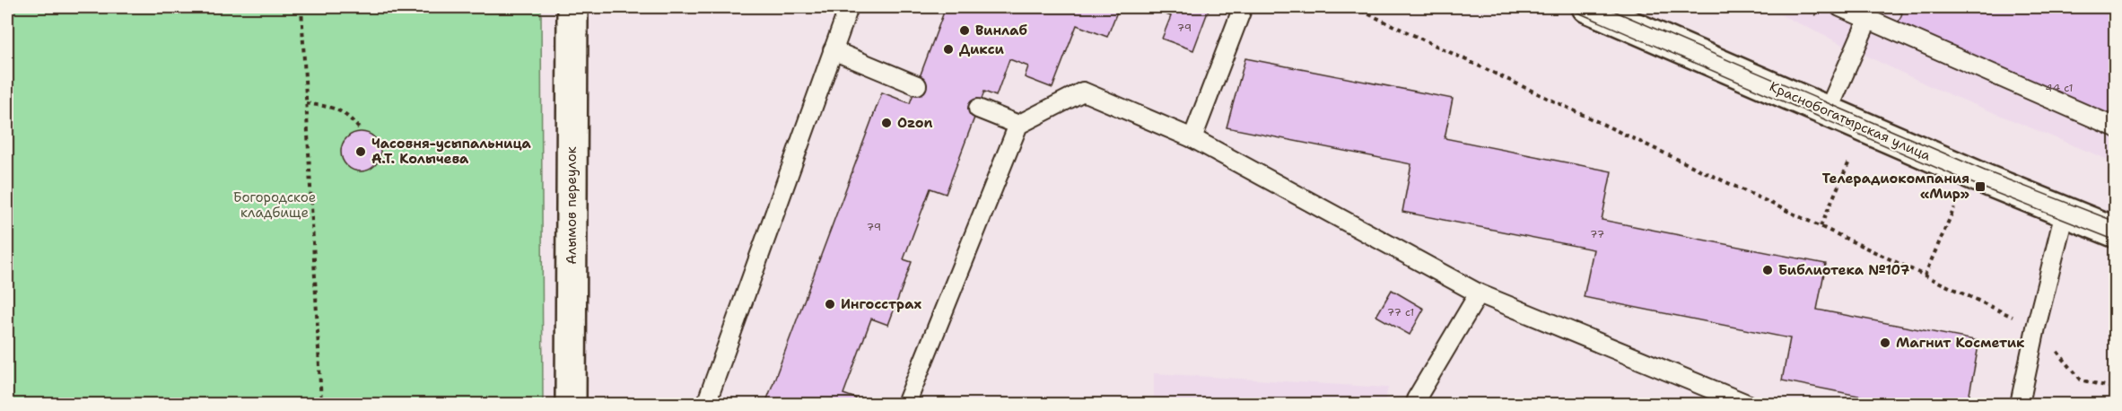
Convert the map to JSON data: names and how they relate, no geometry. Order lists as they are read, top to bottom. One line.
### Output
{"streets":{"main road":["Краснобогатырская улица","Алымов переулок"]},"parks":["Богородское кладбище"],"places":{"other":["Винлаб","Дикси","Ozon","Часовня-усыпальница А.Т. Колычева","Библиотека №107","Ингосстрах","Магнит Косметик"],"transit":["Телерадиокомпания «Мир»"]},"house_numbers":["79","44 с1","79","77","77 с1"]}
